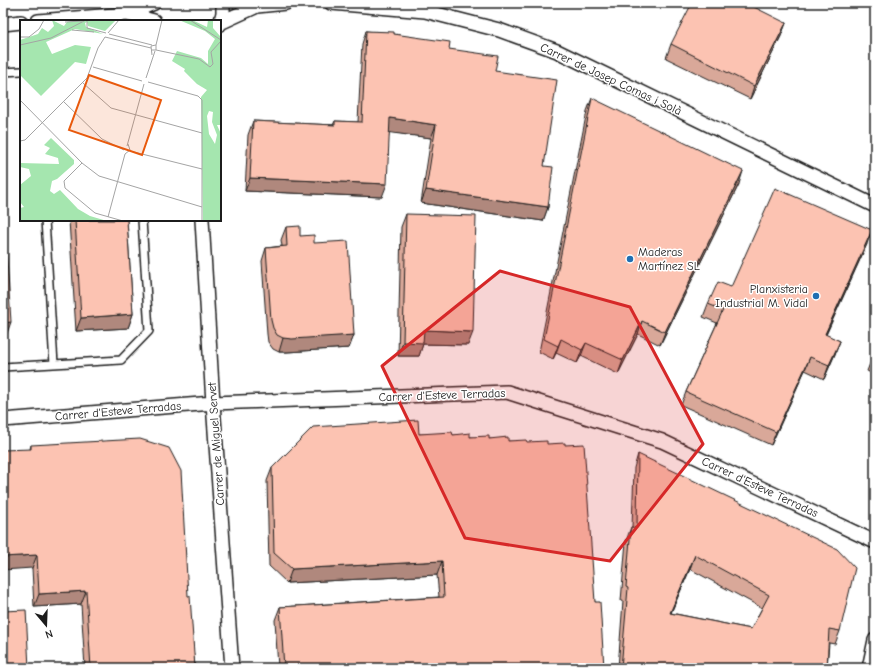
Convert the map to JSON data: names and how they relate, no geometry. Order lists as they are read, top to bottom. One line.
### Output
{"streets":{"street":["Carrer de Josep Comas i Solà","Carrer d'Esteve Terradas","Carrer de Miguel Servet"]},"crossings":[["Carrer d'Esteve Terradas","Carrer de Miguel Servet"]],"places":["Maderas Martínez SL","Planxisteria Industrial M. Vidal"],"north":"bottom"}
